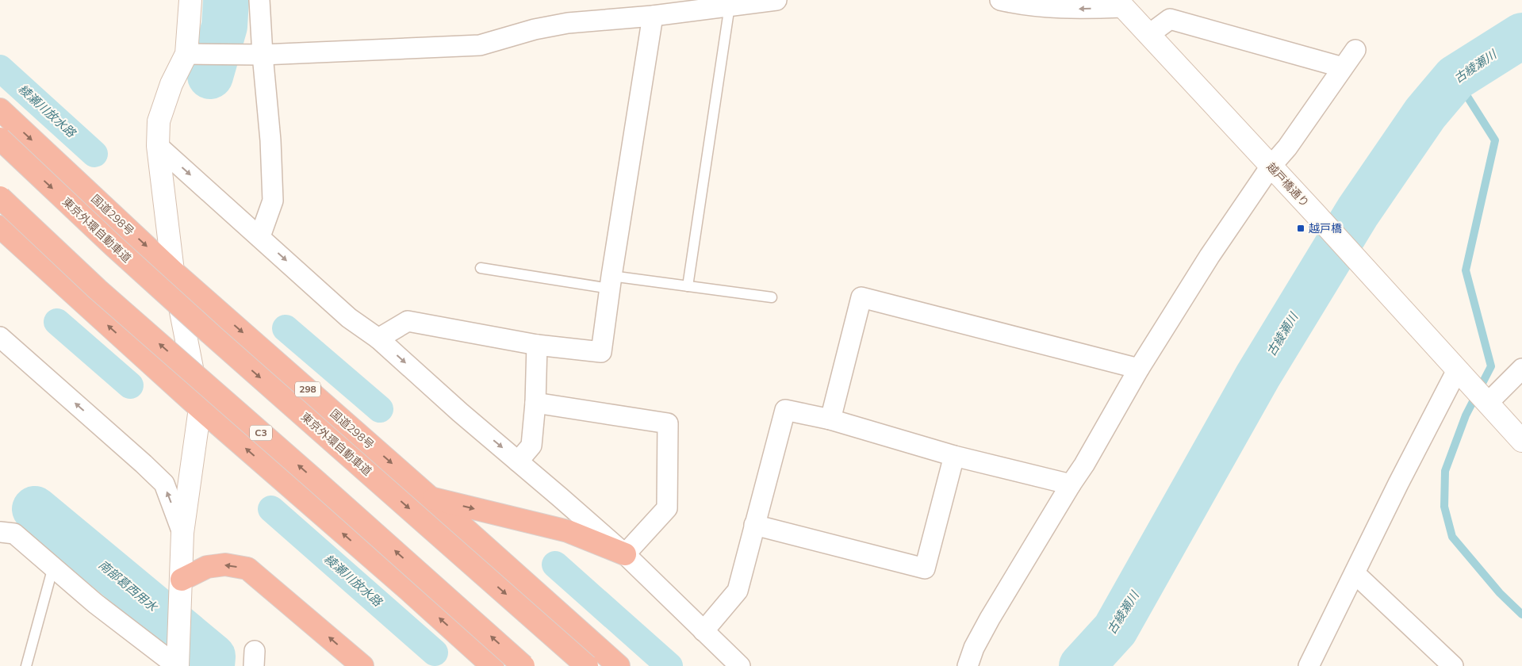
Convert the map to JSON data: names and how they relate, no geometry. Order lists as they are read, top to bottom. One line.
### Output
{"streets":{"highway":["国道298号","東京外環自動車道","298","C3"],"street":["越戸橋通り"]},"water":["古綾瀬川","綾瀬川放水路","南部葛西用水"],"places":{"transit":["越戸橋"]}}
